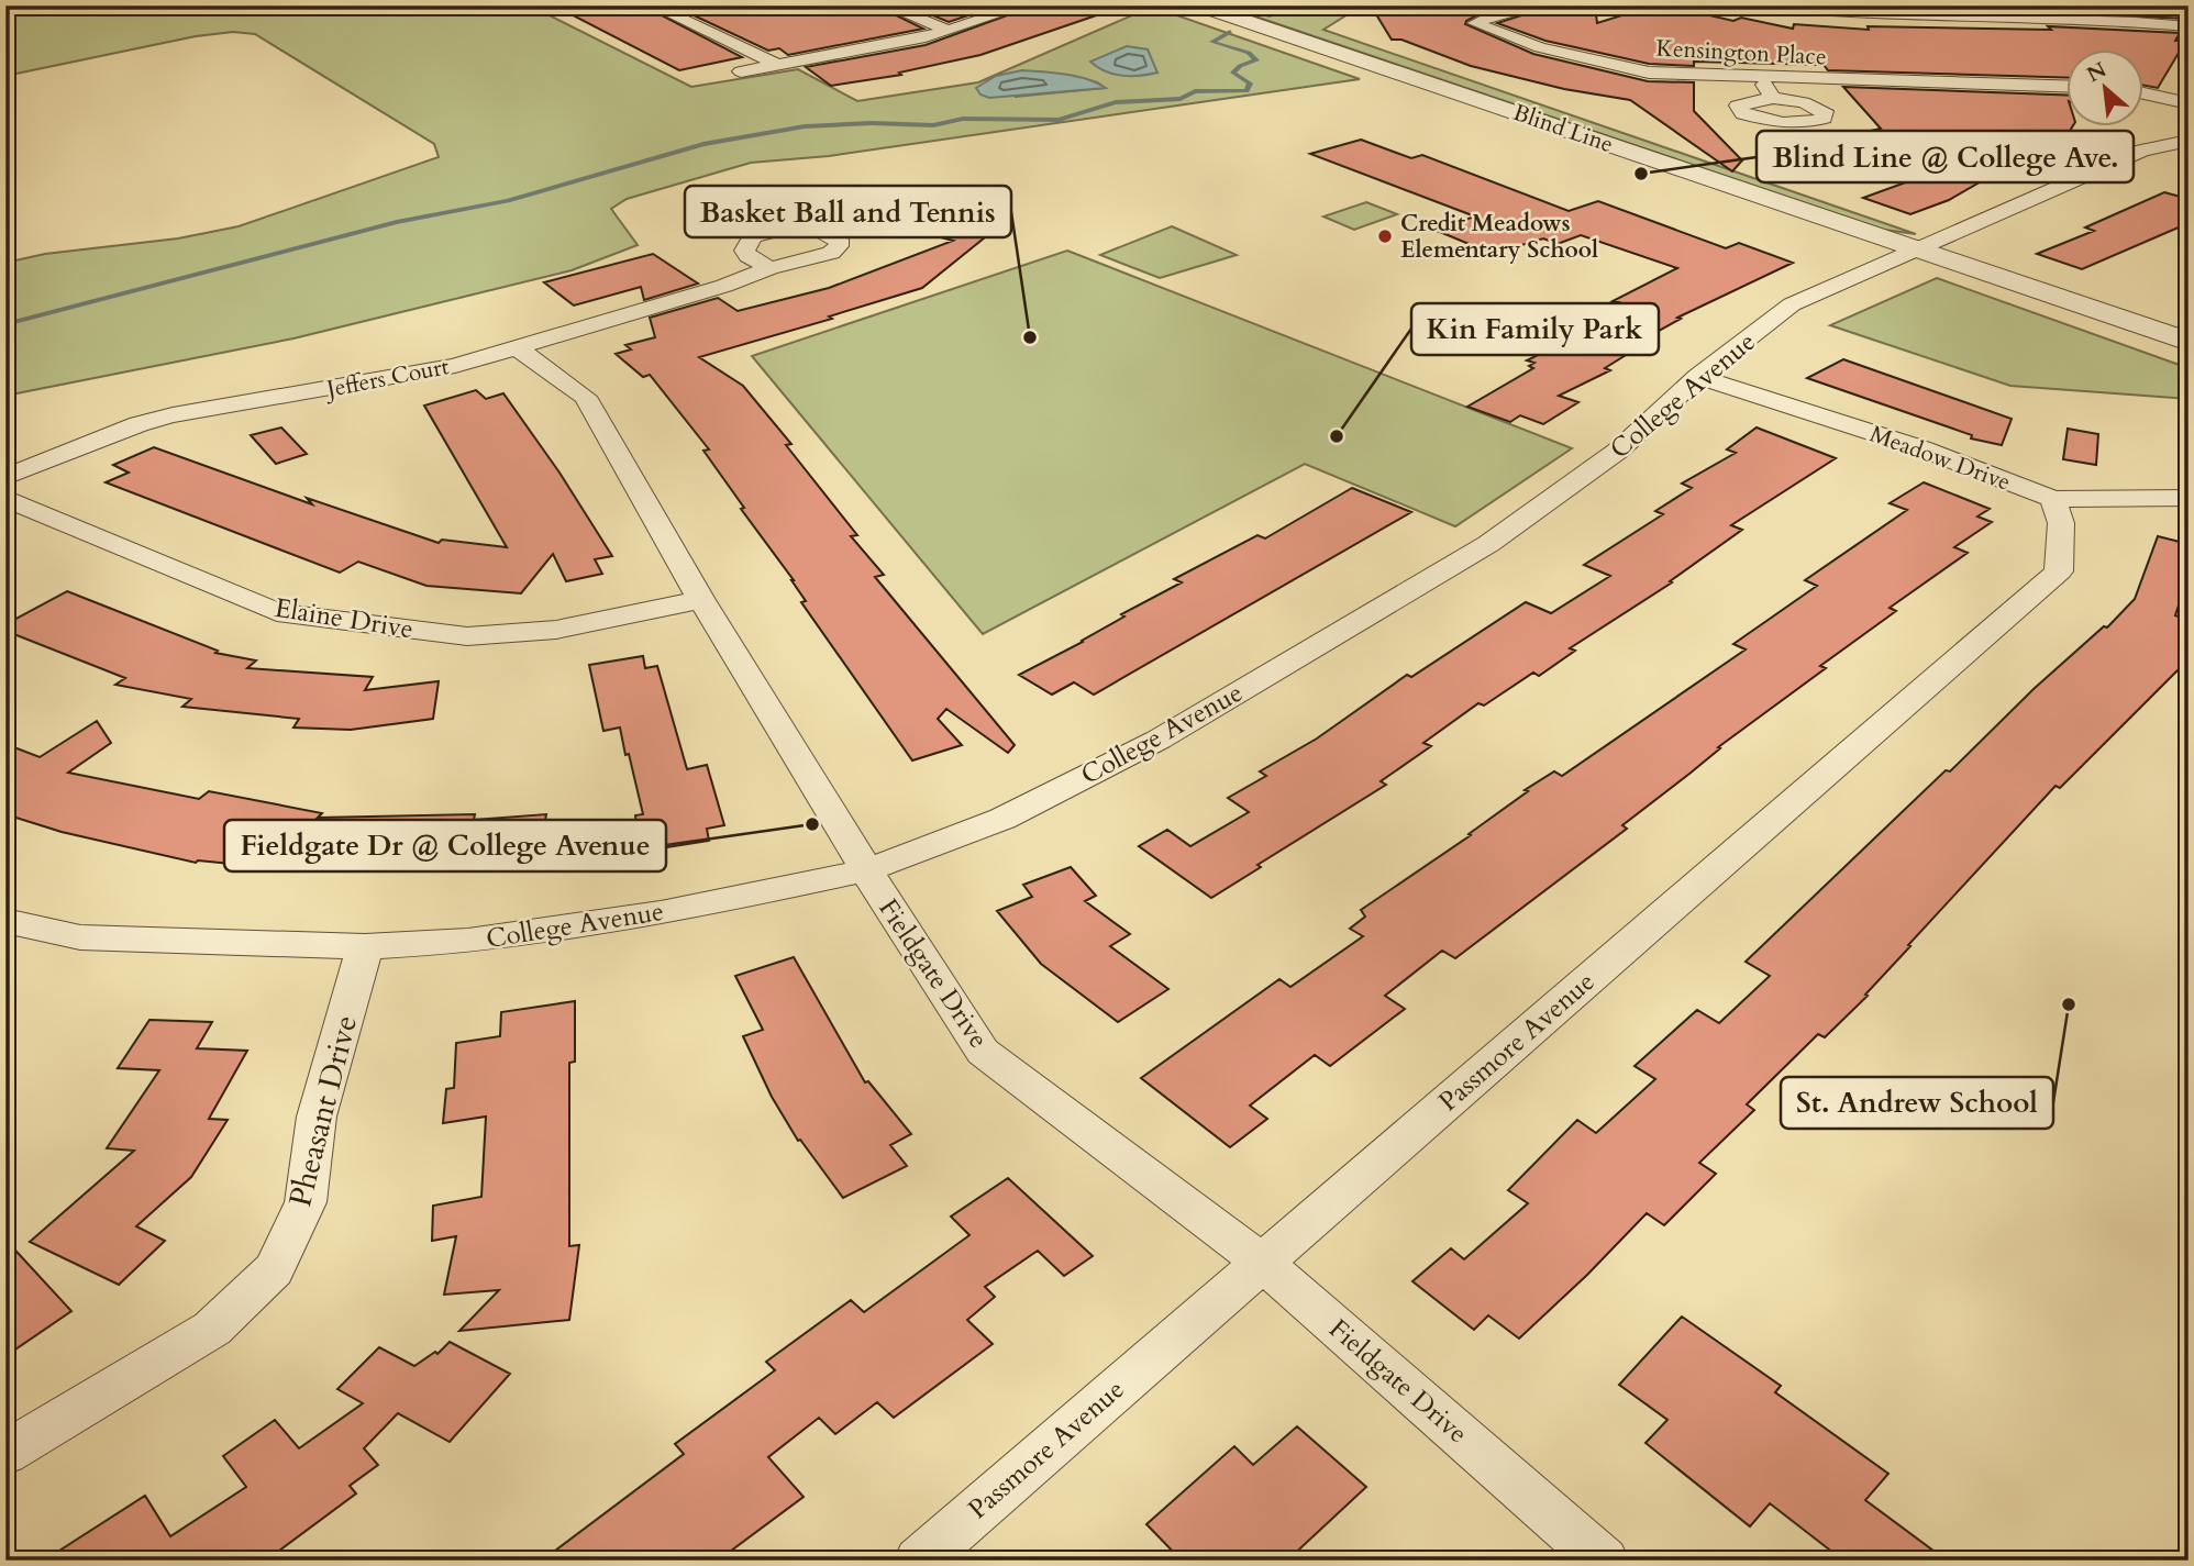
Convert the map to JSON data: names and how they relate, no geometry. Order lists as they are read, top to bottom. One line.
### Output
{"streets":{"street":["Kensington Place","Blind Line","Jeffers Court","College Avenue","Meadow Drive","Elaine Drive","Fieldgate Drive","Passmore Avenue","Pheasant Drive"]},"crossings":[["Blind Line","College Avenue"],["Jeffers Court","Fieldgate Drive"],["College Avenue","Meadow Drive"],["College Avenue","Fieldgate Drive"],["College Avenue","Pheasant Drive"],["Meadow Drive","Passmore Avenue"],["Elaine Drive","Fieldgate Drive"],["Fieldgate Drive","Passmore Avenue"]],"places":["Blind Line @ College Ave.","Credit Meadows Elementary School","Basket Ball and Tennis","Kin Family Park","Fieldgate Dr @ College Avenue","St. Andrew School"],"north":"top left"}
